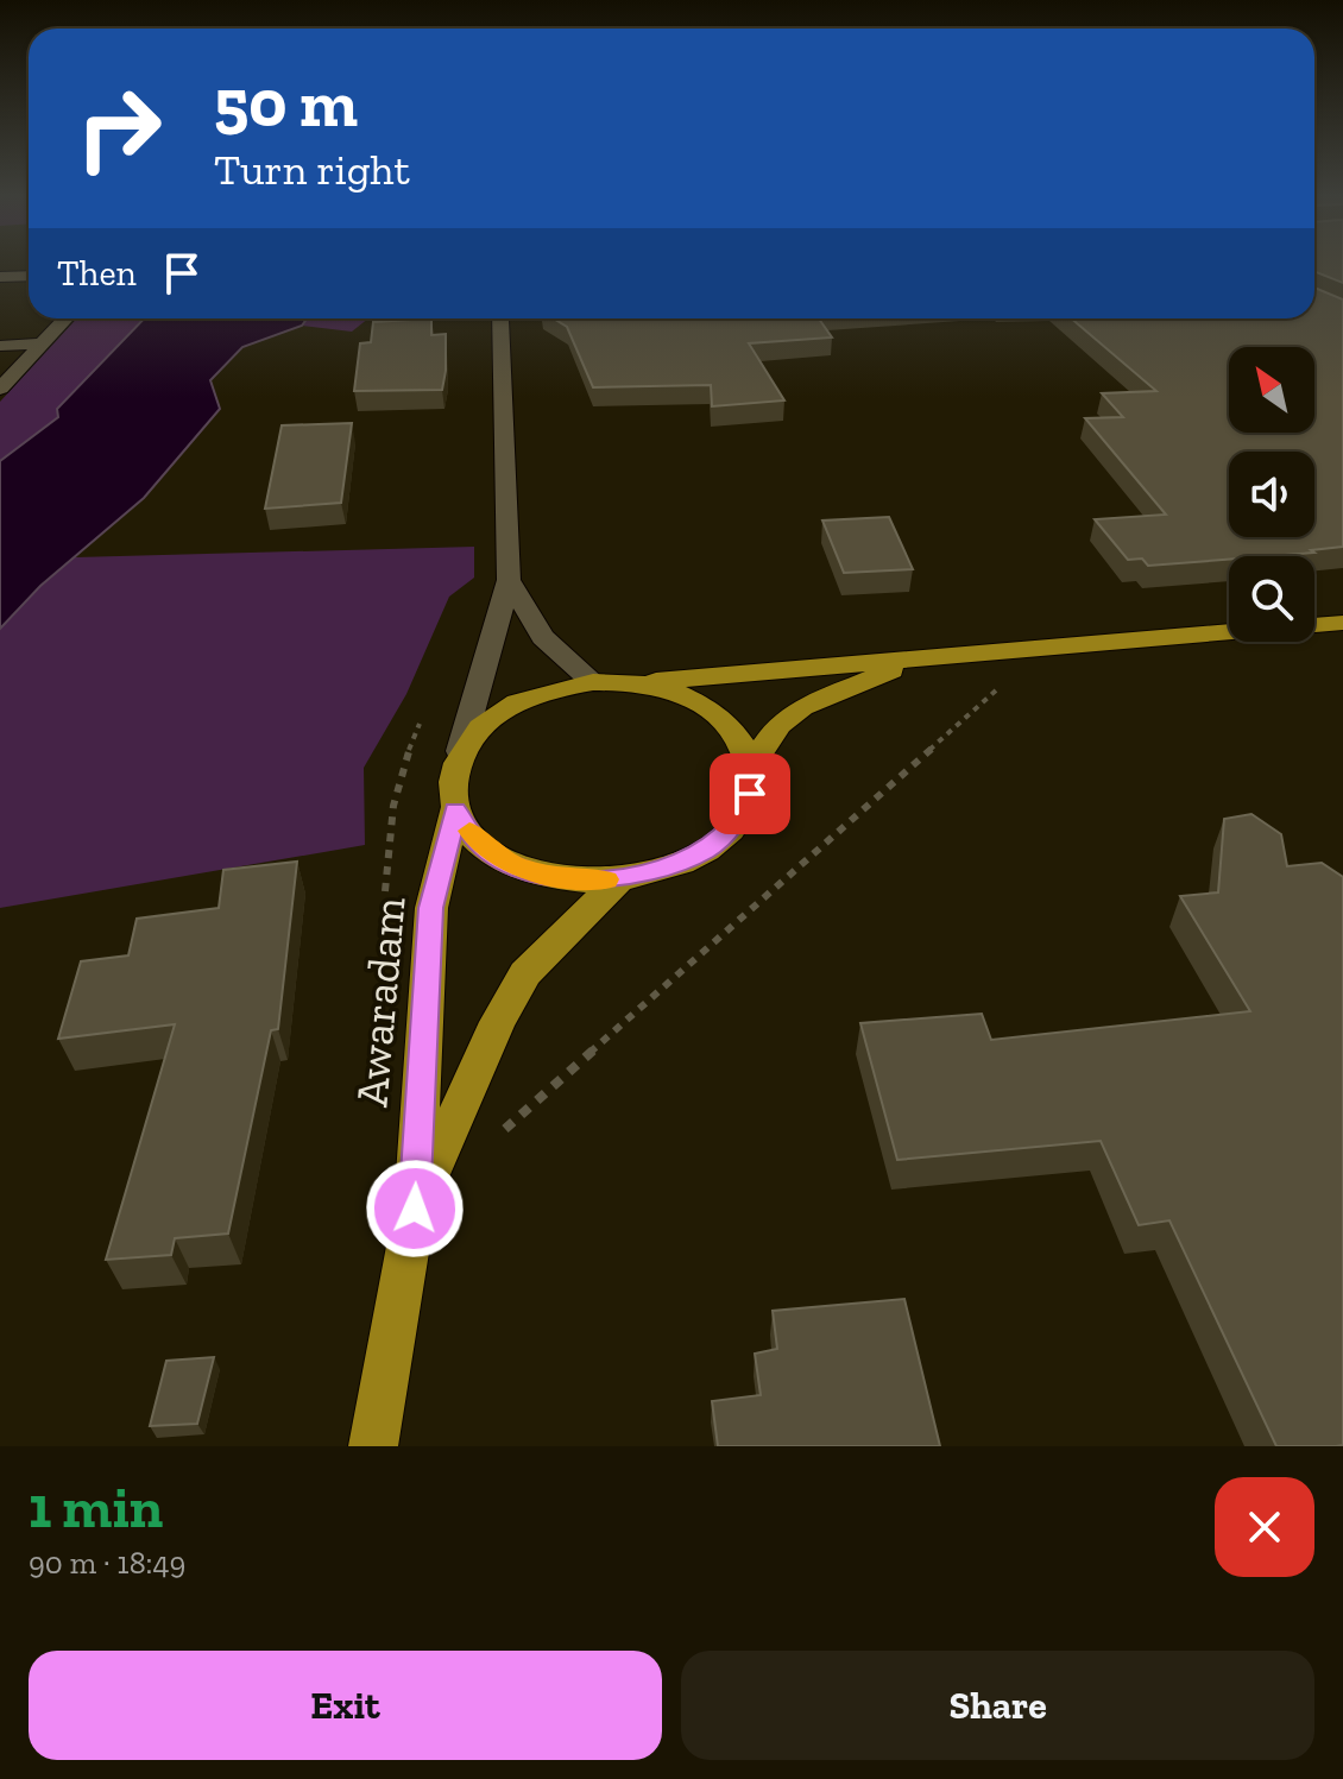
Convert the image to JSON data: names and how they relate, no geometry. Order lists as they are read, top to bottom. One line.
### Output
{"streets":{"main road":["Awaradam"]},"north":"top left","page":{"turn":["50 m","Turn right"],"then":"Then","heading":["1 min","90 m · 18:49"],"buttons":["Exit","Share"]}}
